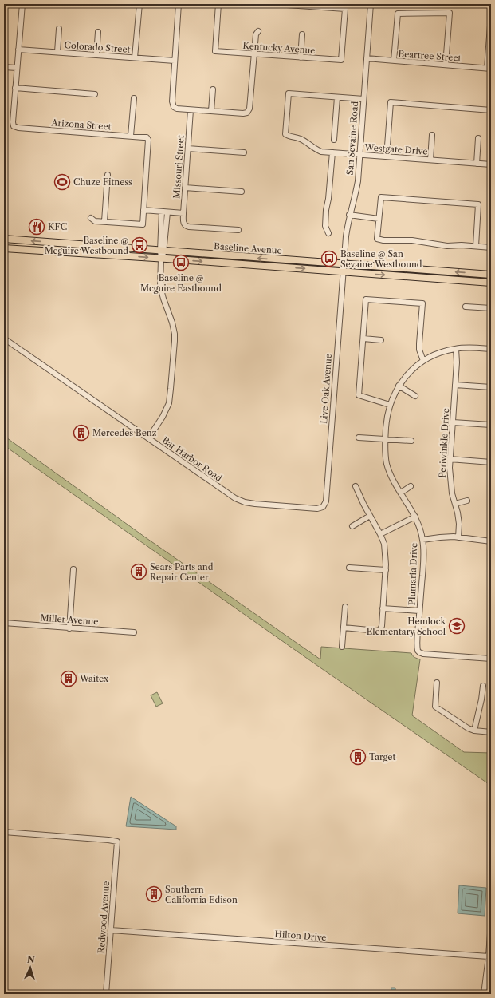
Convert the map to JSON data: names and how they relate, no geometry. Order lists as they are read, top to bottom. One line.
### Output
{"streets":{"main road":["Baseline Avenue"],"street":["Colorado Street","Kentucky Avenue","Beartree Street","Arizona Street","San Sevaine Road","Westgate Drive","Missouri Street","Live Oak Avenue","Periwinkle Drive","Bar Harbor Road","Plumaria Drive","Miller Avenue","Redwood Avenue","Hilton Drive"]},"crossings":[["Beartree Street","San Sevaine Road"],["San Sevaine Road","Westgate Drive"],["San Sevaine Road","Baseline Avenue"],["San Sevaine Road","Live Oak Avenue"],["Baseline Avenue","Live Oak Avenue"],["Live Oak Avenue","Bar Harbor Road"],["Periwinkle Drive","Plumaria Drive"],["Redwood Avenue","Hilton Drive"]],"places":{"sports":["Chuze Fitness"],"restaurant":["KFC"],"bus stop":["Baseline @ Mcguire Westbound","Baseline @ San Sevaine Westbound","Baseline @ Mcguire Eastbound"],"building":["Mercedes Benz","Sears Parts and Repair Center","Waitex","Target","Southern California Edison"],"school or university":["Hemlock Elementary School"]},"north":"top"}
